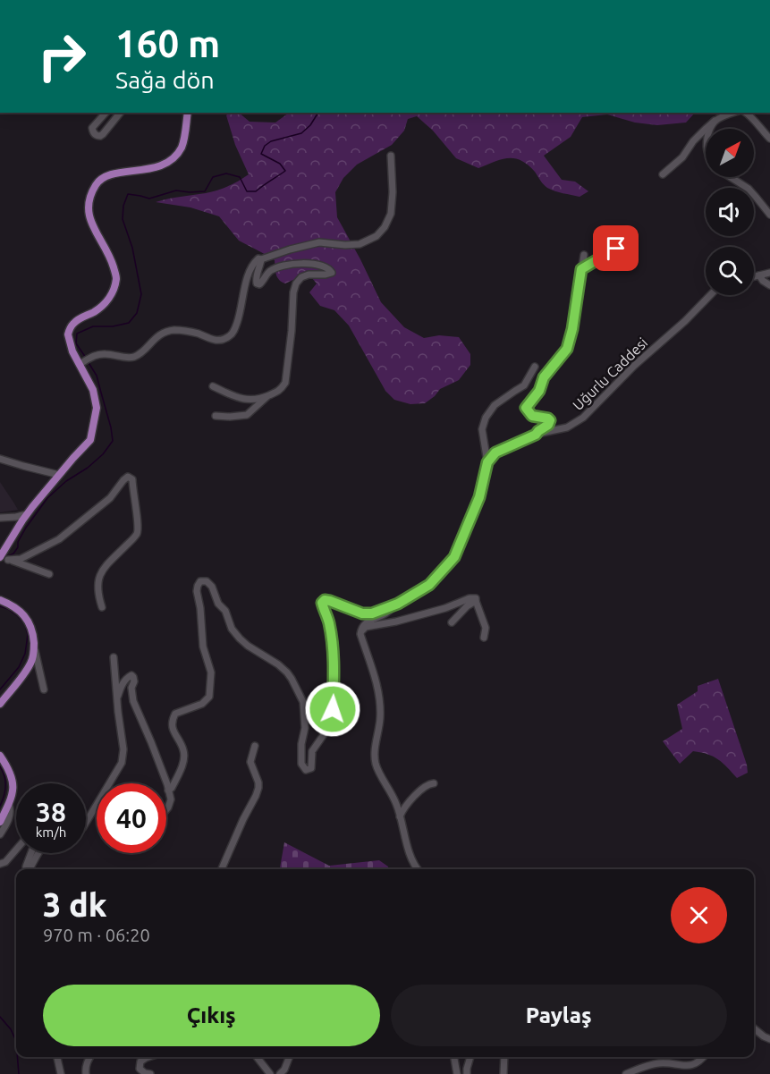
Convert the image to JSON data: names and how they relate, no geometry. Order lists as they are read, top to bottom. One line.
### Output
{"streets":{"street":["Uğurlu Caddesi"]},"north":"top right","page":{"turn":["160 m","Sağa dön"],"speed":"38 km/h","limit":"40","heading":["3 dk","970 m · 06:20"],"buttons":["Çıkış","Paylaş"]}}
